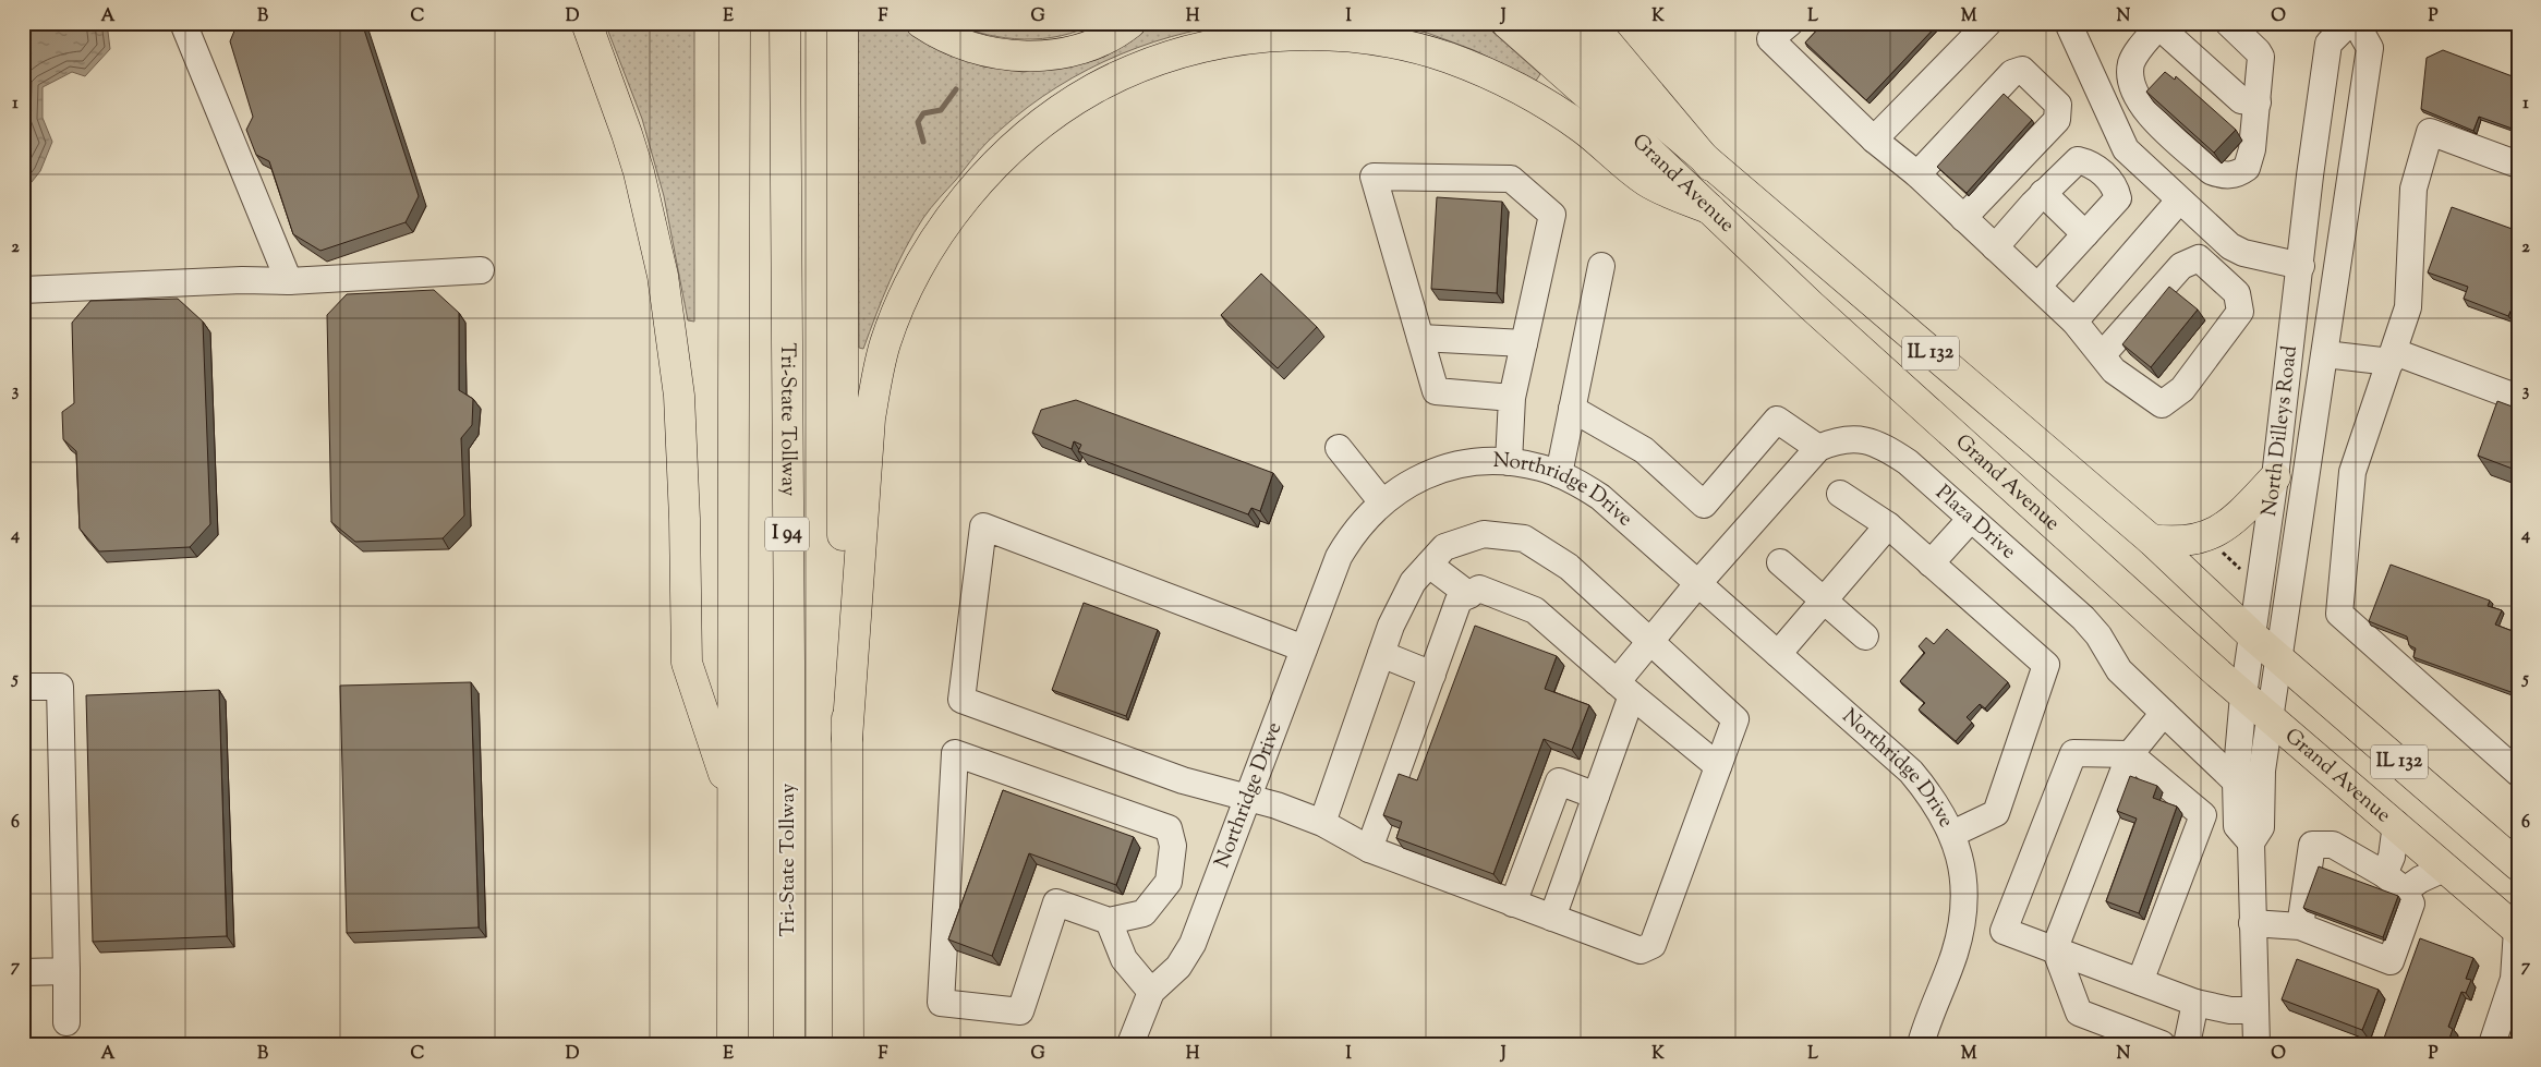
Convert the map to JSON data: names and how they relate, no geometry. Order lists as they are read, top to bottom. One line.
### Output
{"streets":{"main road":["Grand Avenue","IL 132","Tri-State Tollway","I 94"],"street":["North Dilleys Road","Northridge Drive","Plaza Drive"]},"crossings":[["Grand Avenue","North Dilleys Road"],["North Dilleys Road","Plaza Drive"]],"grid":{"columns":["A","B","C","D","E","F","G","H","I","J","K","L","M","N","O","P"],"rows":["1","2","3","4","5","6","7"]}}
